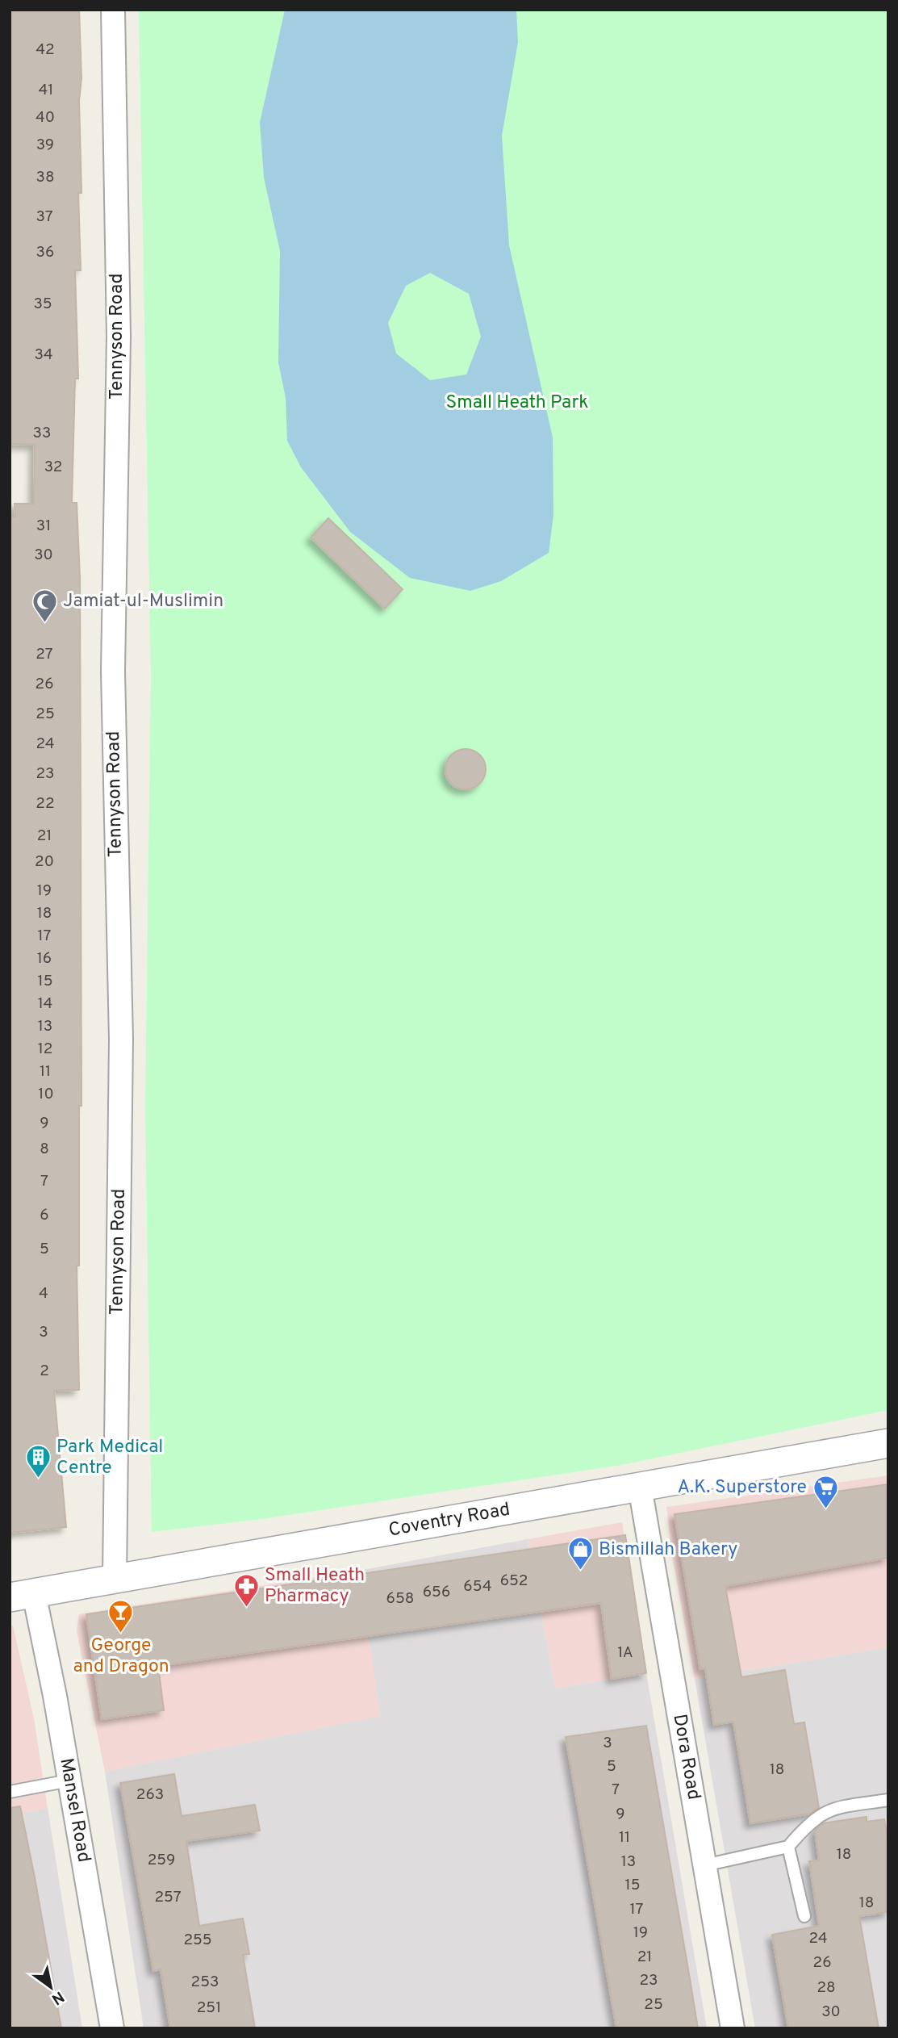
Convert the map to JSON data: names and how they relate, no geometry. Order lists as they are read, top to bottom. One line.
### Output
{"streets":{"street":["Tennyson Road","Coventry Road","Dora Road","Mansel Road"]},"crossings":[["Tennyson Road","Coventry Road"],["Coventry Road","Dora Road"],["Coventry Road","Mansel Road"]],"parks":["Small Heath Park"],"places":{"mosque":["Jamiat-ul-Muslimin"],"building":["Park Medical Centre"],"supermarket":["A.K. Superstore"],"shop":["Bismillah Bakery"],"pharmacy":["Small Heath Pharmacy"],"bar":["George and Dragon"]},"house_numbers":["42","41","40","39","38","37","36","35","34","33","32","31","30","27","26","25","24","23","22","21","20","19","18","17","16","15","14","13","12","11","10","9","8","7","6","5","4","3","2","652","654","656","658","1A","3","5","18","7","263","9","11","18","259","13","15","257","18","17","19","24","255","21","26","23","253","28","25","251","30"],"north":"bottom right"}
